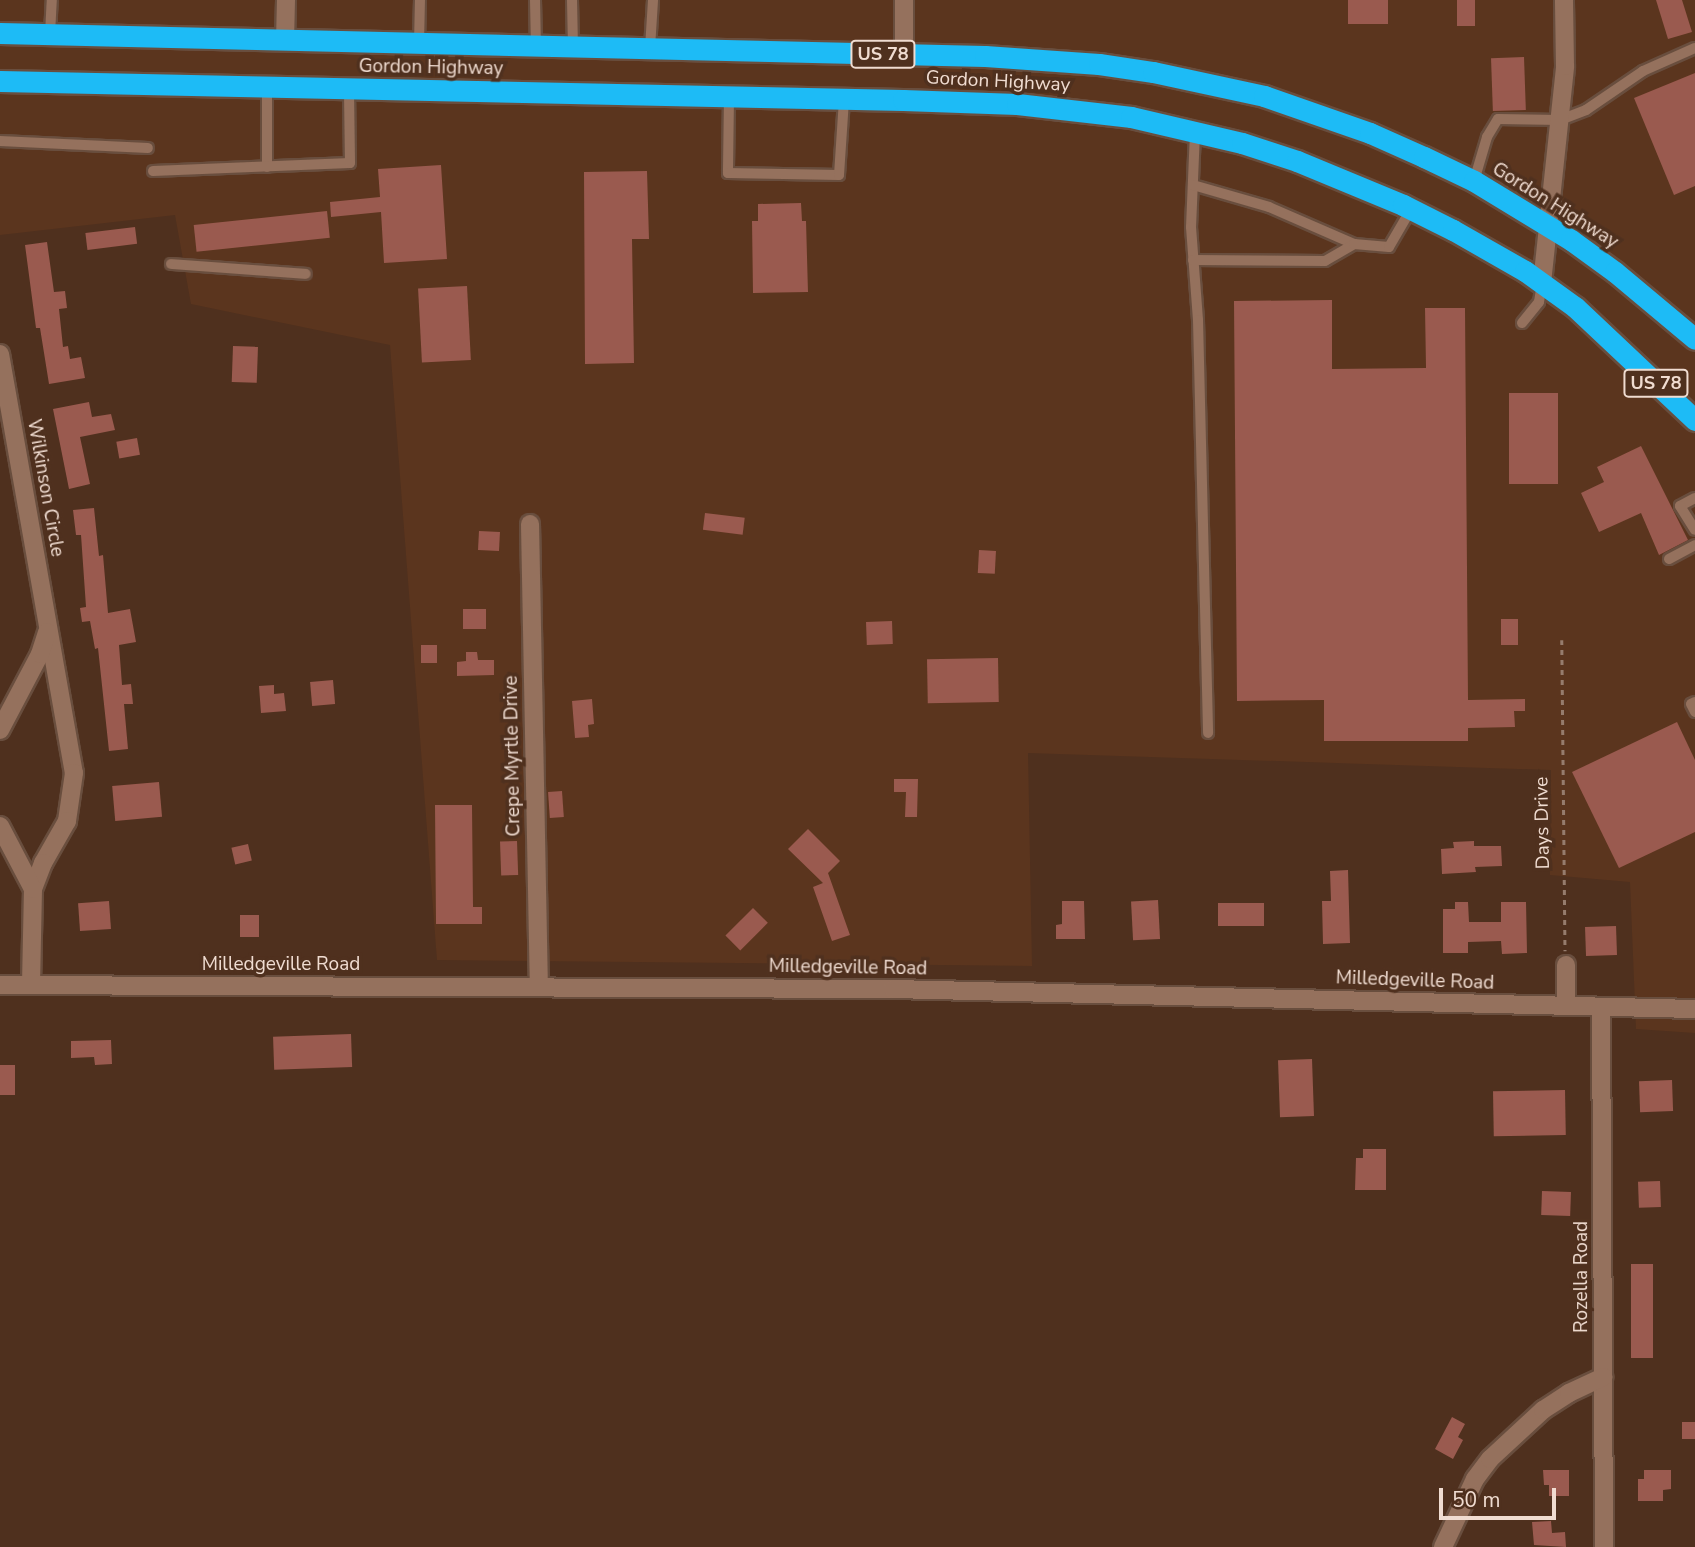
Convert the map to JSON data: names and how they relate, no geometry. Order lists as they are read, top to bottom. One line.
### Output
{"streets":{"highway":["US 78","Gordon Highway"],"street":["Wilkinson Circle","Crepe Myrtle Drive","Milledgeville Road","Rozella Road"],"path":["Days Drive"]},"crossings":[["Wilkinson Circle","Milledgeville Road"],["Crepe Myrtle Drive","Milledgeville Road"],["Milledgeville Road","Rozella Road"]],"scale_bar":"50 m"}
